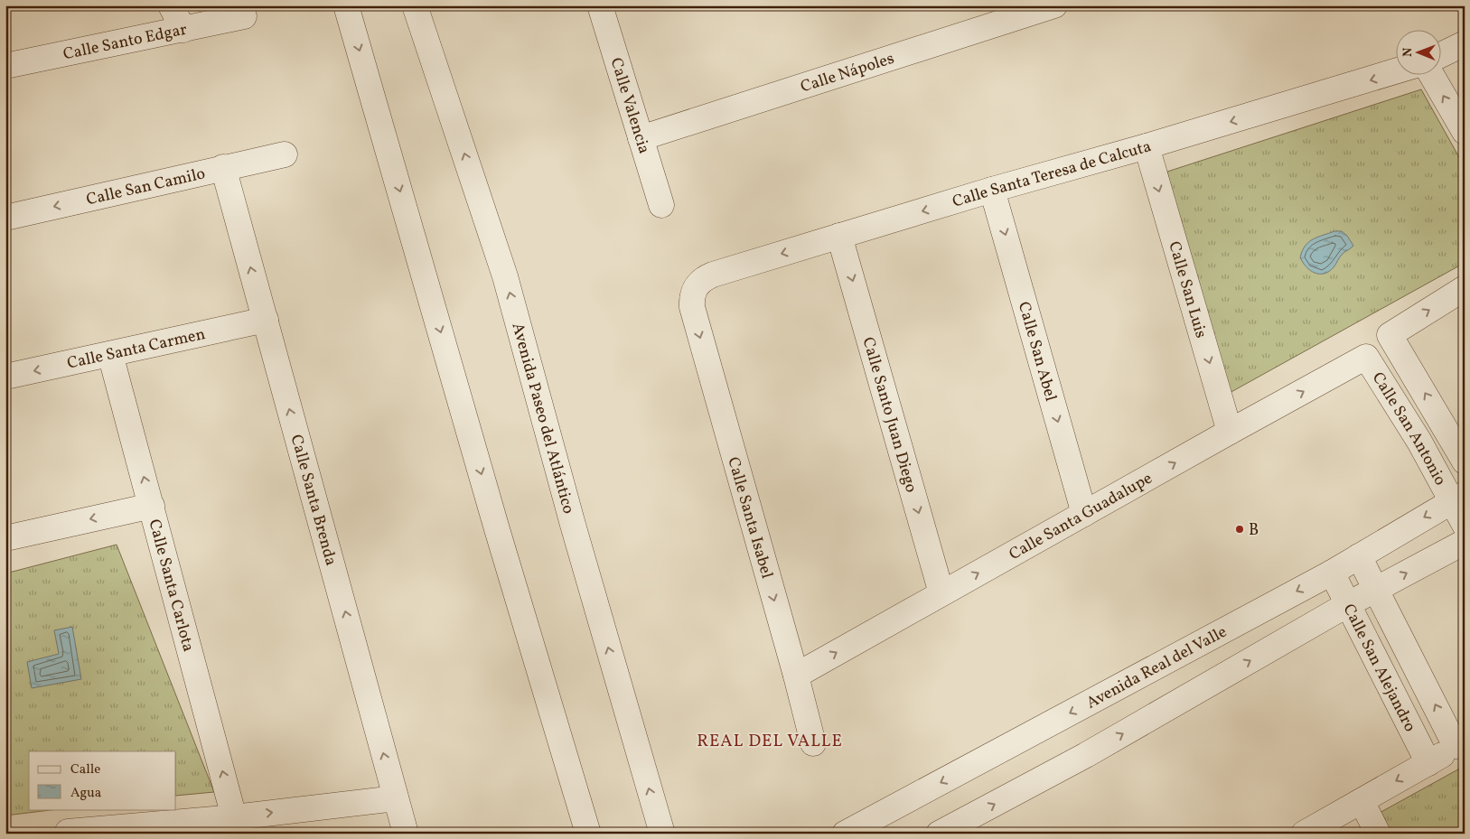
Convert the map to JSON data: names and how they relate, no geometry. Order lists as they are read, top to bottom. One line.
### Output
{"streets":{"street":["Calle Santo Edgar","Calle Nápoles","Calle Valencia","Calle Santa Teresa de Calcuta","Calle San Camilo","Calle San Luis","Calle Santa Carmen","Calle San Abel","Calle Santo Juan Diego","Avenida Paseo del Atlántico","Calle San Antonio","Calle Santa Brenda","Calle Santa Guadalupe","Calle Santa Isabel","Calle Santa Carlota","Avenida Real del Valle","Calle San Alejandro"]},"crossings":[["Calle Nápoles","Calle Valencia"],["Calle Santa Teresa de Calcuta","Calle San Luis"],["Calle Santa Teresa de Calcuta","Calle San Abel"],["Calle Santa Teresa de Calcuta","Calle Santo Juan Diego"],["Calle Santa Teresa de Calcuta","Calle Santa Isabel"],["Calle San Camilo","Calle Santa Brenda"],["Calle San Luis","Calle Santa Guadalupe"],["Calle Santa Carmen","Calle Santa Brenda"],["Calle Santa Carmen","Calle Santa Carlota"],["Calle San Abel","Calle Santa Guadalupe"],["Calle Santo Juan Diego","Calle Santa Guadalupe"],["Calle San Antonio","Calle Santa Guadalupe"],["Calle San Antonio","Avenida Real del Valle"],["Calle Santa Guadalupe","Calle Santa Isabel"],["Avenida Real del Valle","Calle San Alejandro"]],"one_way":["Calle Santa Teresa de Calcuta","Calle San Camilo","Calle San Luis","Calle San Abel","Calle Santo Juan Diego","Calle Santa Isabel","Calle Santa Carlota"],"districts":["REAL DEL VALLE"],"places":["B"],"legend":["Calle","Agua"],"north":"left"}
